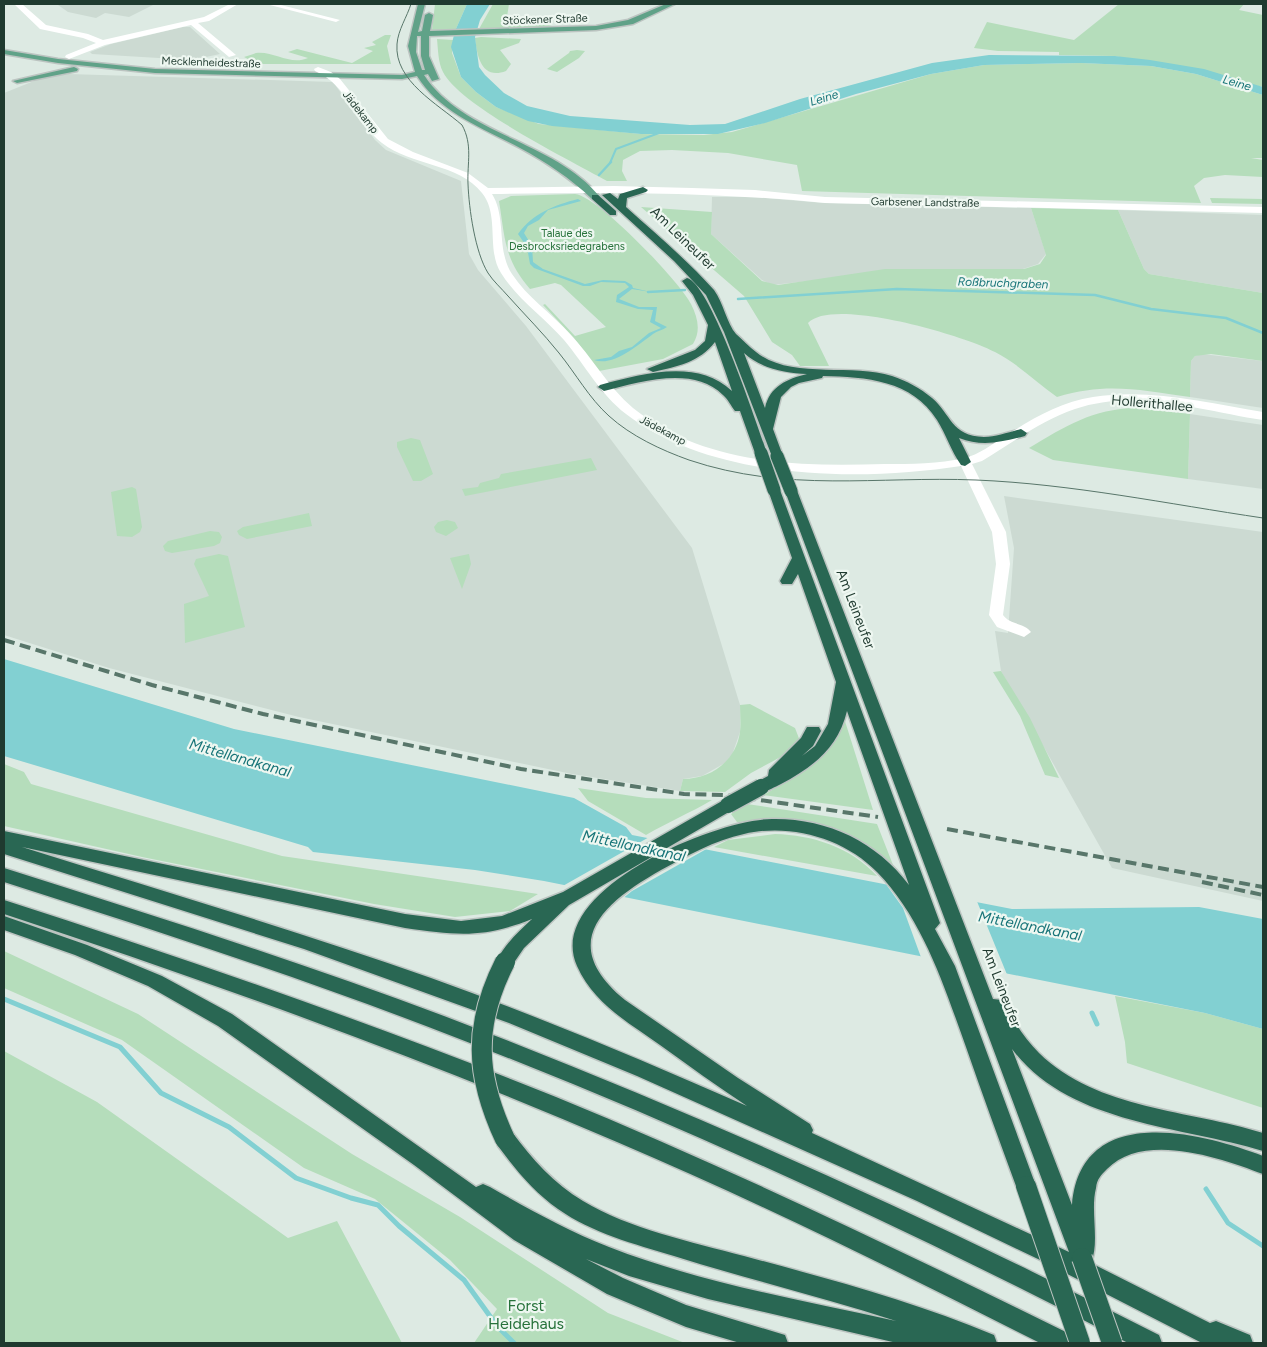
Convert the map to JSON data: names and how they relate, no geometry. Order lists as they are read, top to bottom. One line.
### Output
{"streets":{"highway":["Am Leineufer"],"main road":["Stöckener Straße","Mecklenheidestraße"],"street":["Jädekamp","Garbsener Landstraße","Hollerithallee"]},"crossings":[["Stöckener Straße","Am Leineufer"],["Mecklenheidestraße","Jädekamp"],["Mecklenheidestraße","Am Leineufer"],["Jädekamp","Hollerithallee"],["Garbsener Landstraße","Am Leineufer"]],"water":["Leine","Roßbruchgraben","Mittellandkanal"],"parks":["Talaue des Desbrocksriedegrabens","Forst Heidehaus"]}
